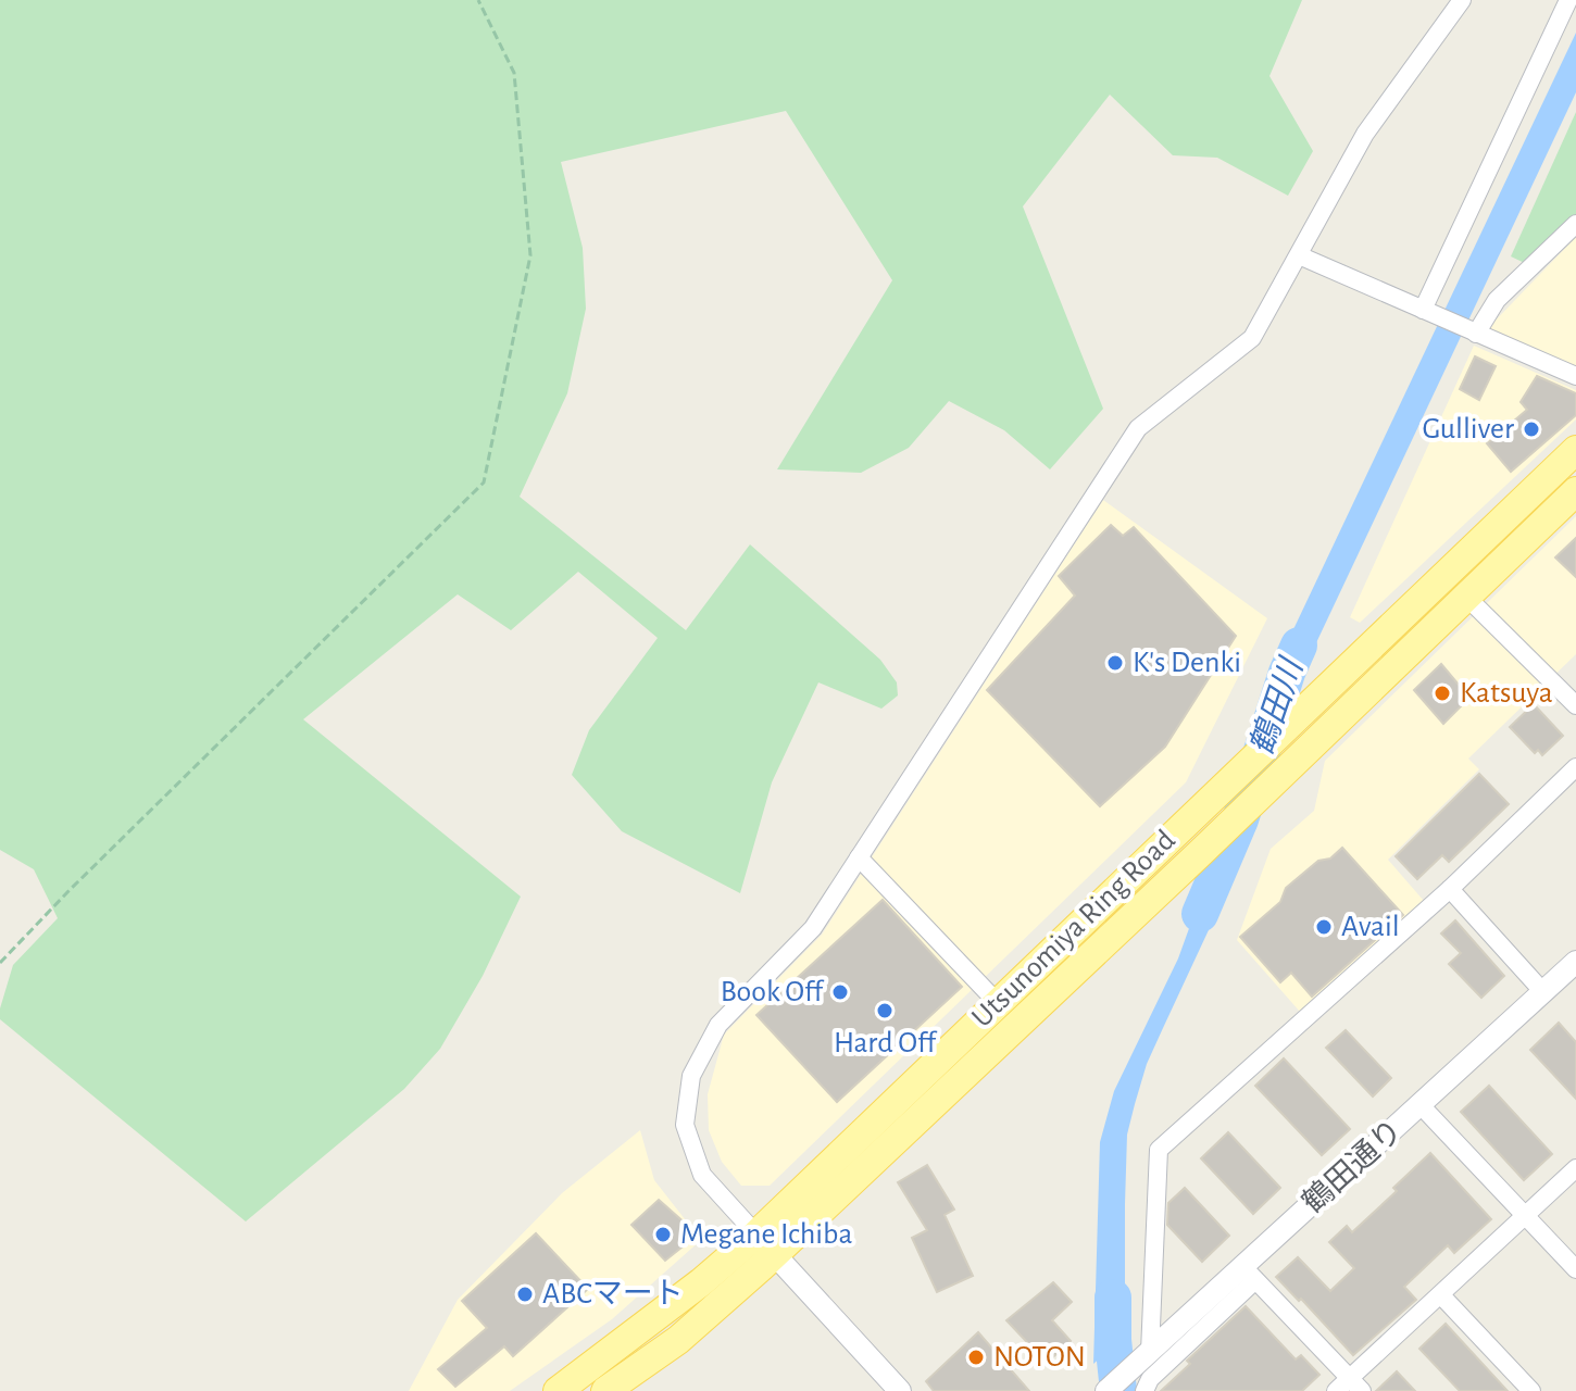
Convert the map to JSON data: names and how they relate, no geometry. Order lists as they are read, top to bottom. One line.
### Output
{"streets":{"main road":["Utsunomiya Ring Road"],"street":["鶴田通り"]},"water":["鶴田川"],"places":["Gulliver","K's Denki","Katsuya","Avail","Book Off","Hard Off","Megane Ichiba","ABCマート","NOTON"]}
